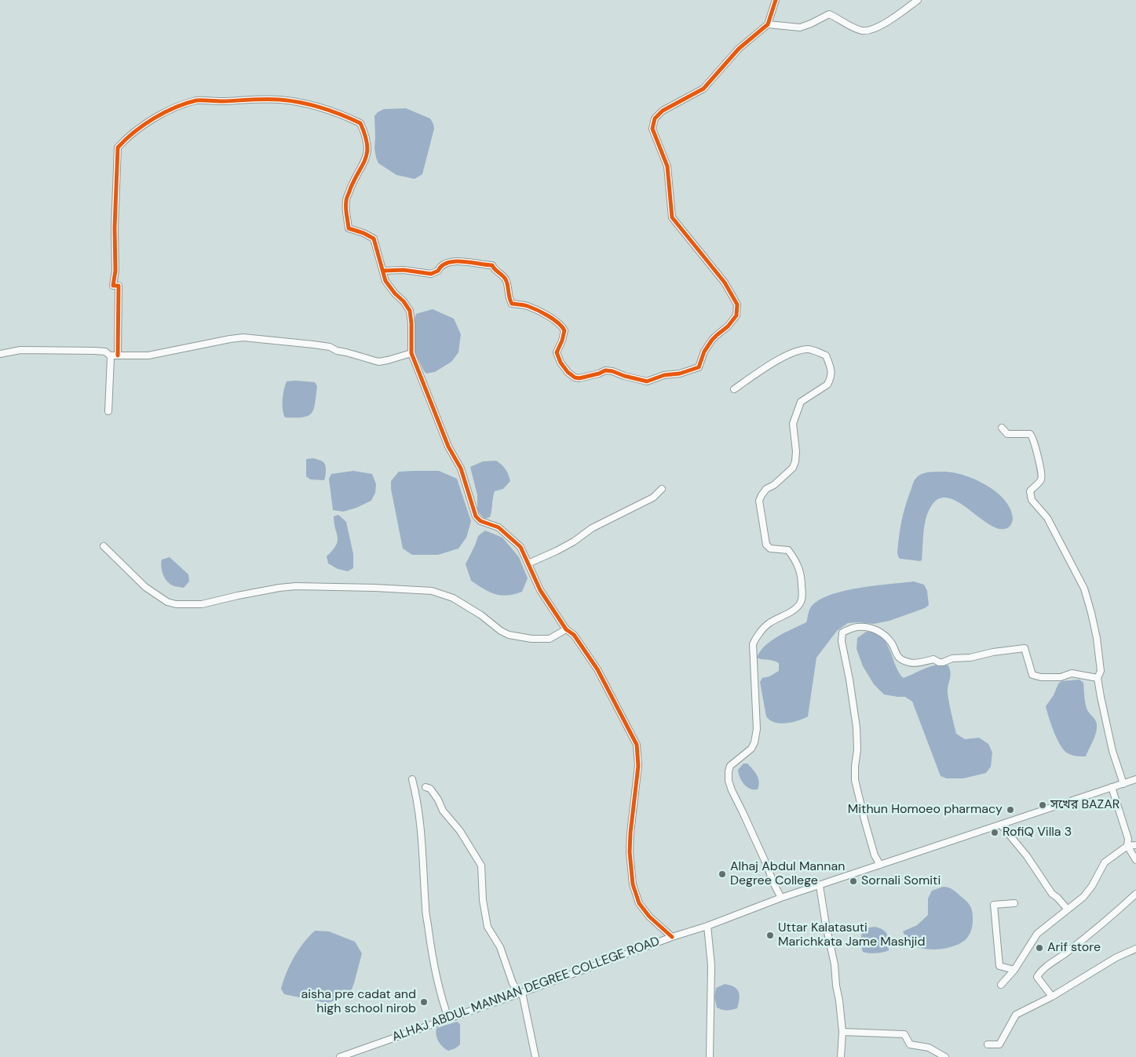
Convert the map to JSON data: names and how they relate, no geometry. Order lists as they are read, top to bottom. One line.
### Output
{"streets":{"street":["ALHAJ ABDUL MANNAN DEGREE COLLEGE ROAD"]},"places":["সখের BAZAR","Mithun Homoeo pharmacy","RofiQ Villa 3","Alhaj Abdul Mannan Degree College","Sornali Somiti","Uttar Kalatasuti Marichkata Jame Mashjid","Arif store","aisha pre cadat and high school nirob"]}
